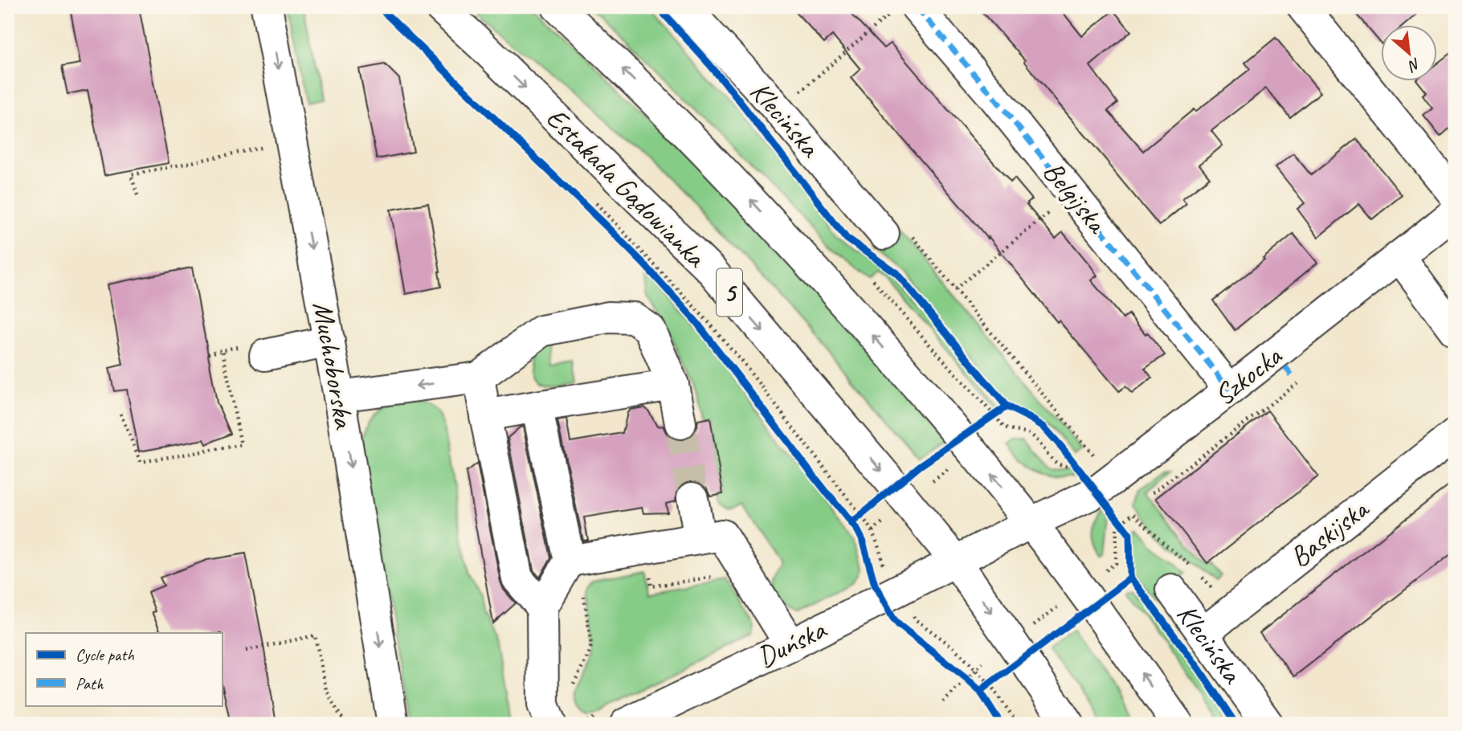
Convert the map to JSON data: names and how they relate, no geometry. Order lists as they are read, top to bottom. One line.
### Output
{"streets":{"street":["Klecińska","Estakada Gądowianka","Belgijska","5","Muchoborska","Szkocka","Baskijska","Duńska"]},"crossings":[["Klecińska","Baskijska"],["Estakada Gądowianka","Duńska"],["Belgijska","Szkocka"],["Szkocka","Duńska"]],"legend":["Cycle path","Path"],"north":"bottom right"}
